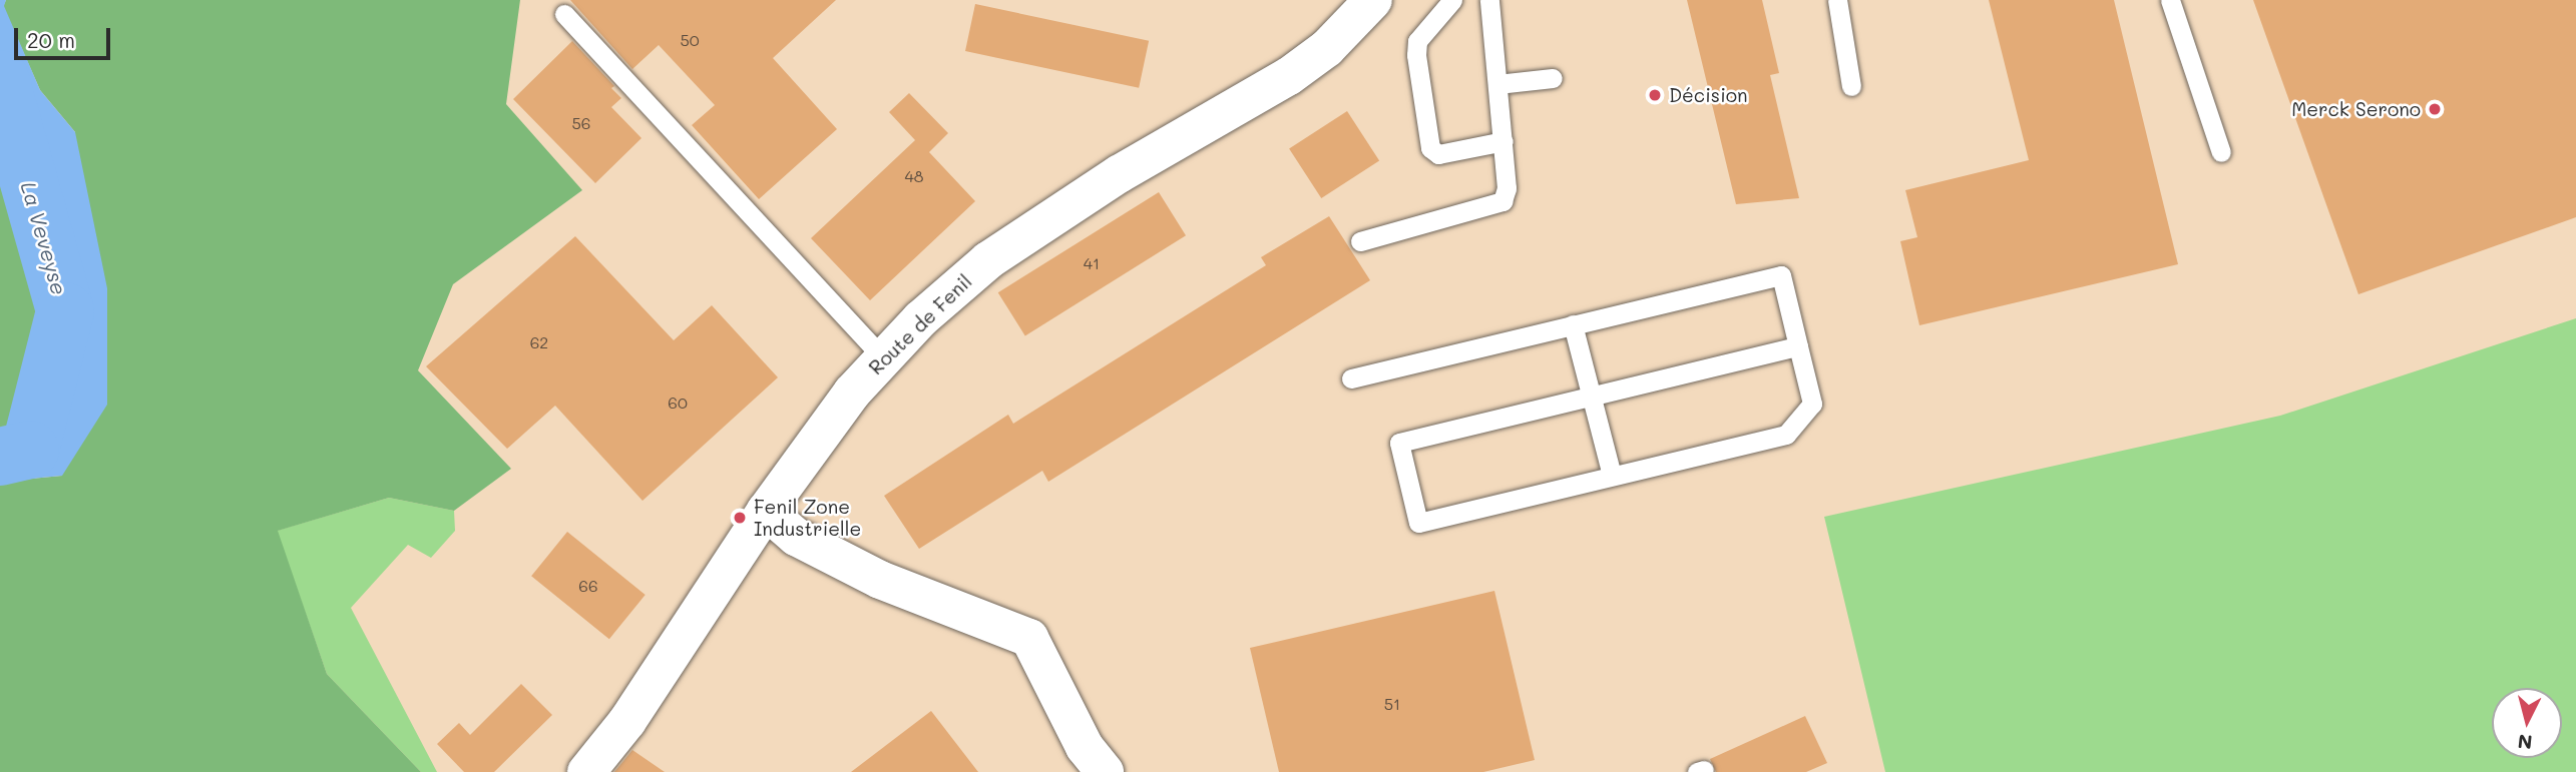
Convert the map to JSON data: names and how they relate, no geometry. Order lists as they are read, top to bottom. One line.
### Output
{"streets":{"street":["Route de Fenil"]},"water":["La Veveyse"],"places":["Décision","Merck Serono","Fenil Zone Industrielle"],"house_numbers":["50","56","48","41","62","60","66","51"],"scale_bar":"20 m","north":"bottom"}
